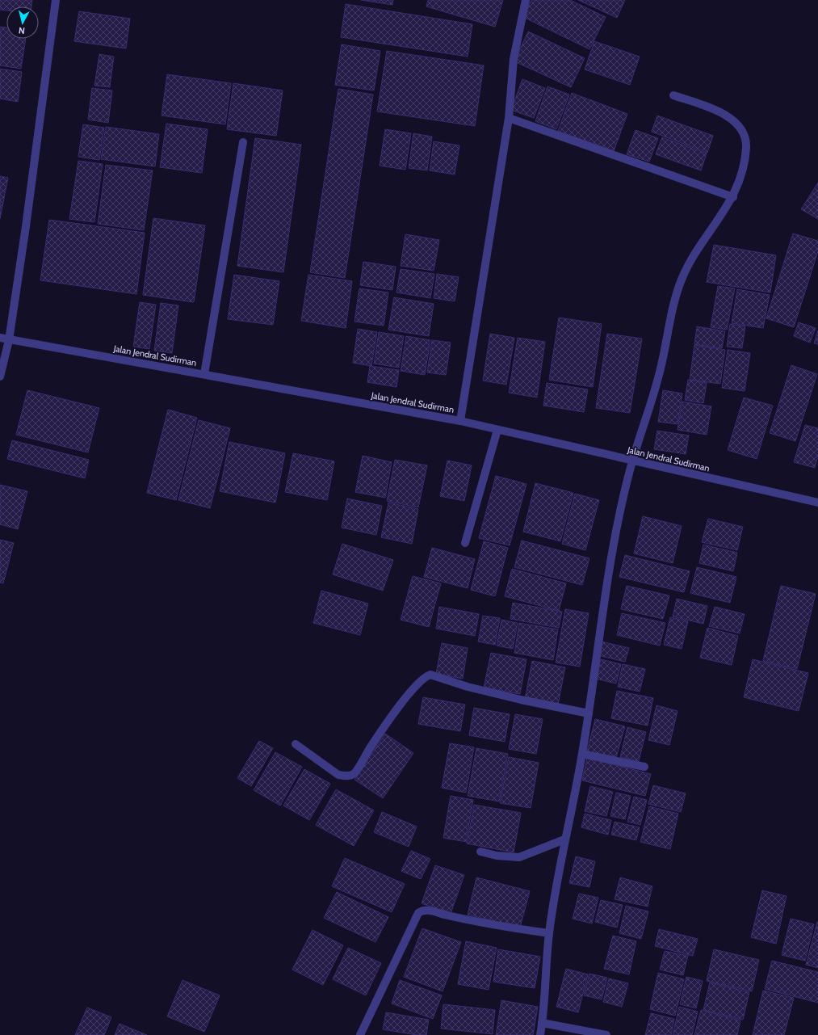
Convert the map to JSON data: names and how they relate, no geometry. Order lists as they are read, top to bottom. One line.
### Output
{"streets":{"street":["Jalan Jendral Sudirman"]},"north":"bottom"}
